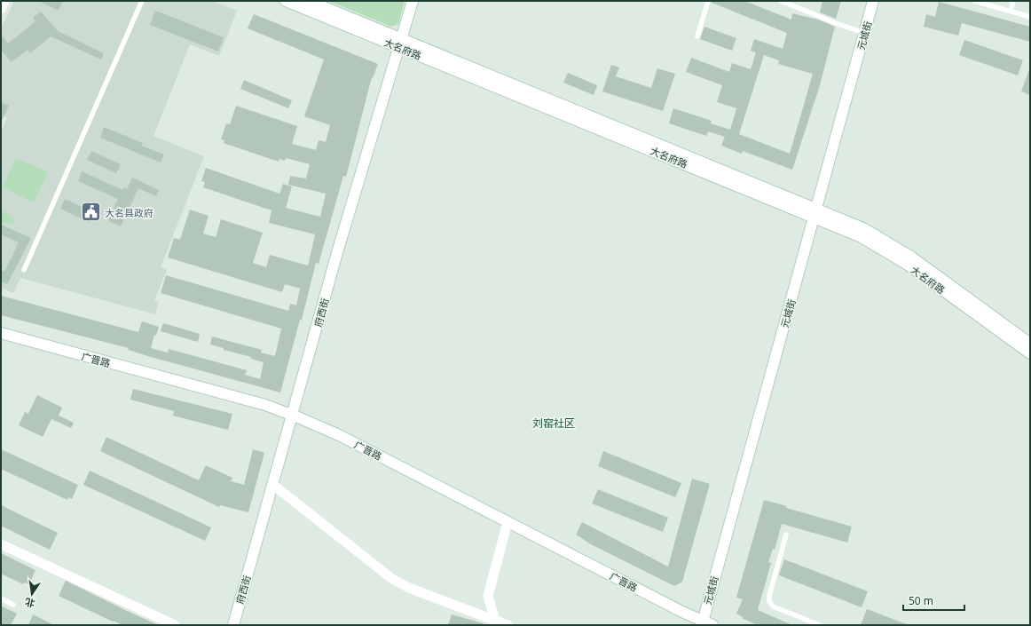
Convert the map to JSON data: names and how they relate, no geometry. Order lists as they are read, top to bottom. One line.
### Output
{"streets":{"street":["元城街","大名府路","府西街","广晋路"]},"crossings":[["元城街","大名府路"],["元城街","广晋路"],["大名府路","府西街"],["府西街","广晋路"]],"districts":["刘窑社区"],"places":{"public building":["大名县政府"]},"scale_bar":"50 m","north":"bottom"}
